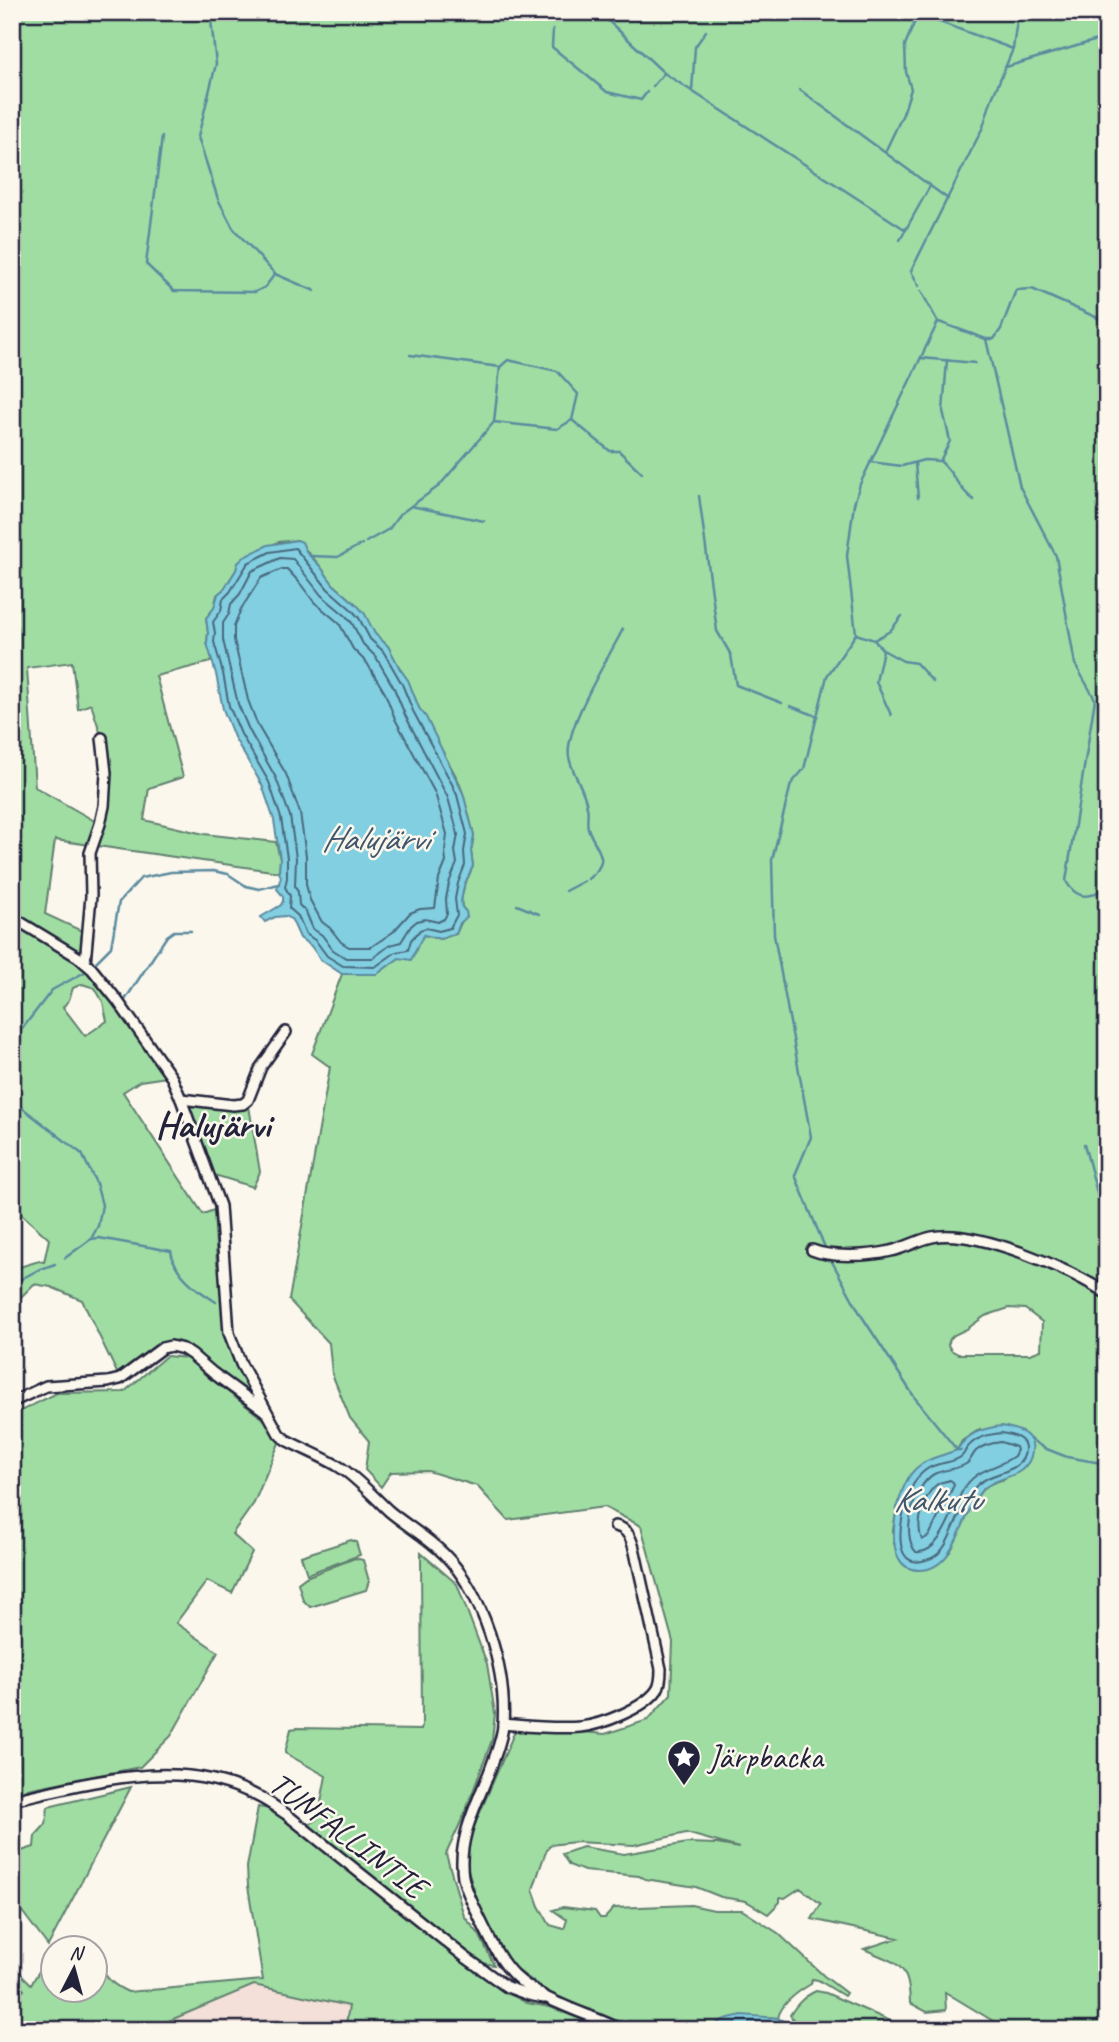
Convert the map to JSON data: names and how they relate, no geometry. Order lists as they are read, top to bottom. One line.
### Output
{"streets":{"street":["TUNFALLINTIE"]},"districts":["Halujärvi"],"water":["Halujärvi","Kalkutu"],"places":{"place":["Järpbacka"]},"north":"top"}
